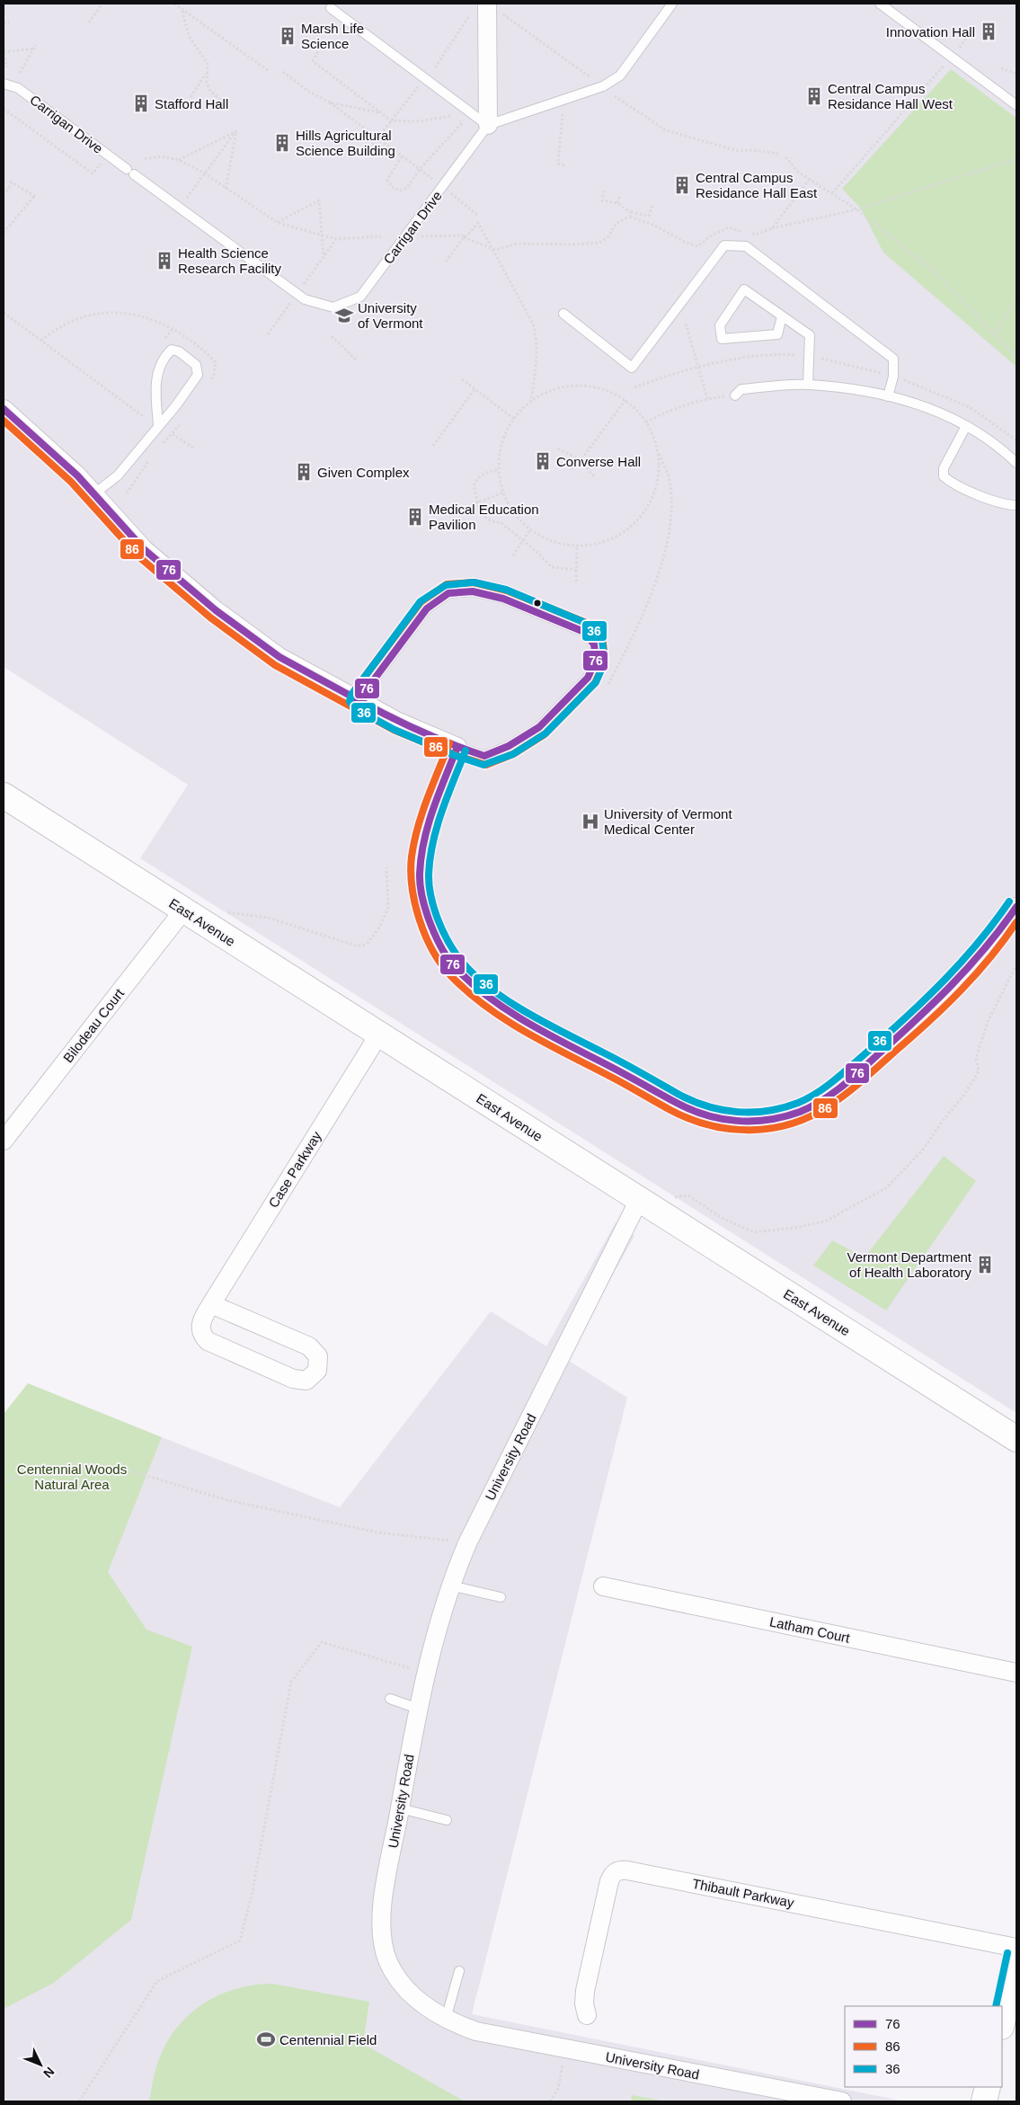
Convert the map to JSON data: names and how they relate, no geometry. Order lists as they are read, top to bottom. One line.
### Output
{"streets":{"main road":["East Avenue"],"street":["Bilodeau Court","Case Parkway","University Road","Latham Court","Thibault Parkway"],"lane":["Carrigan Drive"]},"crossings":[["East Avenue","Bilodeau Court"],["East Avenue","Case Parkway"],["East Avenue","University Road"]],"parks":["Centennial Woods Natural Area"],"places":{"building":["Innovation Hall","Marsh Life Science","Central Campus Residance Hall West","Stafford Hall","Hills Agricultural Science Building","Central Campus Residance Hall East","Health Science Research Facility","Converse Hall","Given Complex","Medical Education Pavilion","Vermont Department of Health Laboratory"],"school or university":["University of Vermont"],"hospital":["University of Vermont Medical Center"],"sports":["Centennial Field"]},"lines":["transit line 76","transit line 86","transit line 36"],"legend":["76","86","36"],"north":"bottom right"}
